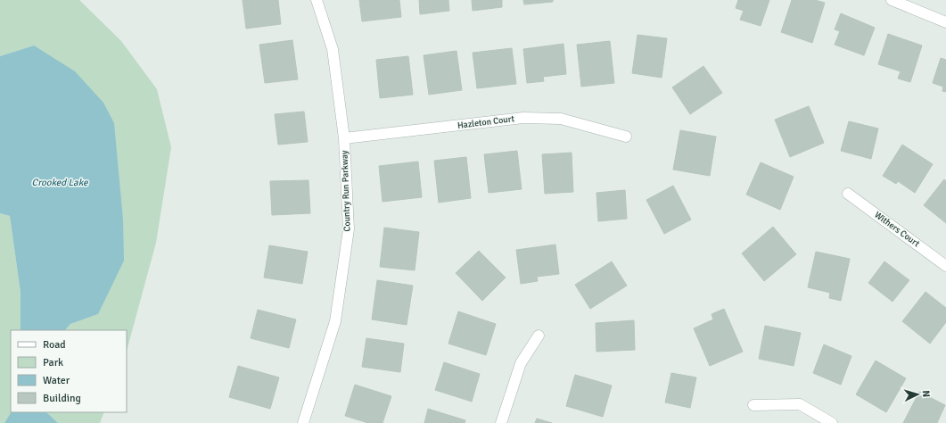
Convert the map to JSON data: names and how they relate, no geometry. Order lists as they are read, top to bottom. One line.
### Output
{"streets":{"street":["Hazleton Court","Country Run Parkway","Withers Court"]},"crossings":[["Hazleton Court","Country Run Parkway"]],"water":["Crooked Lake"],"legend":["Road","Park","Water","Building"],"north":"right"}
